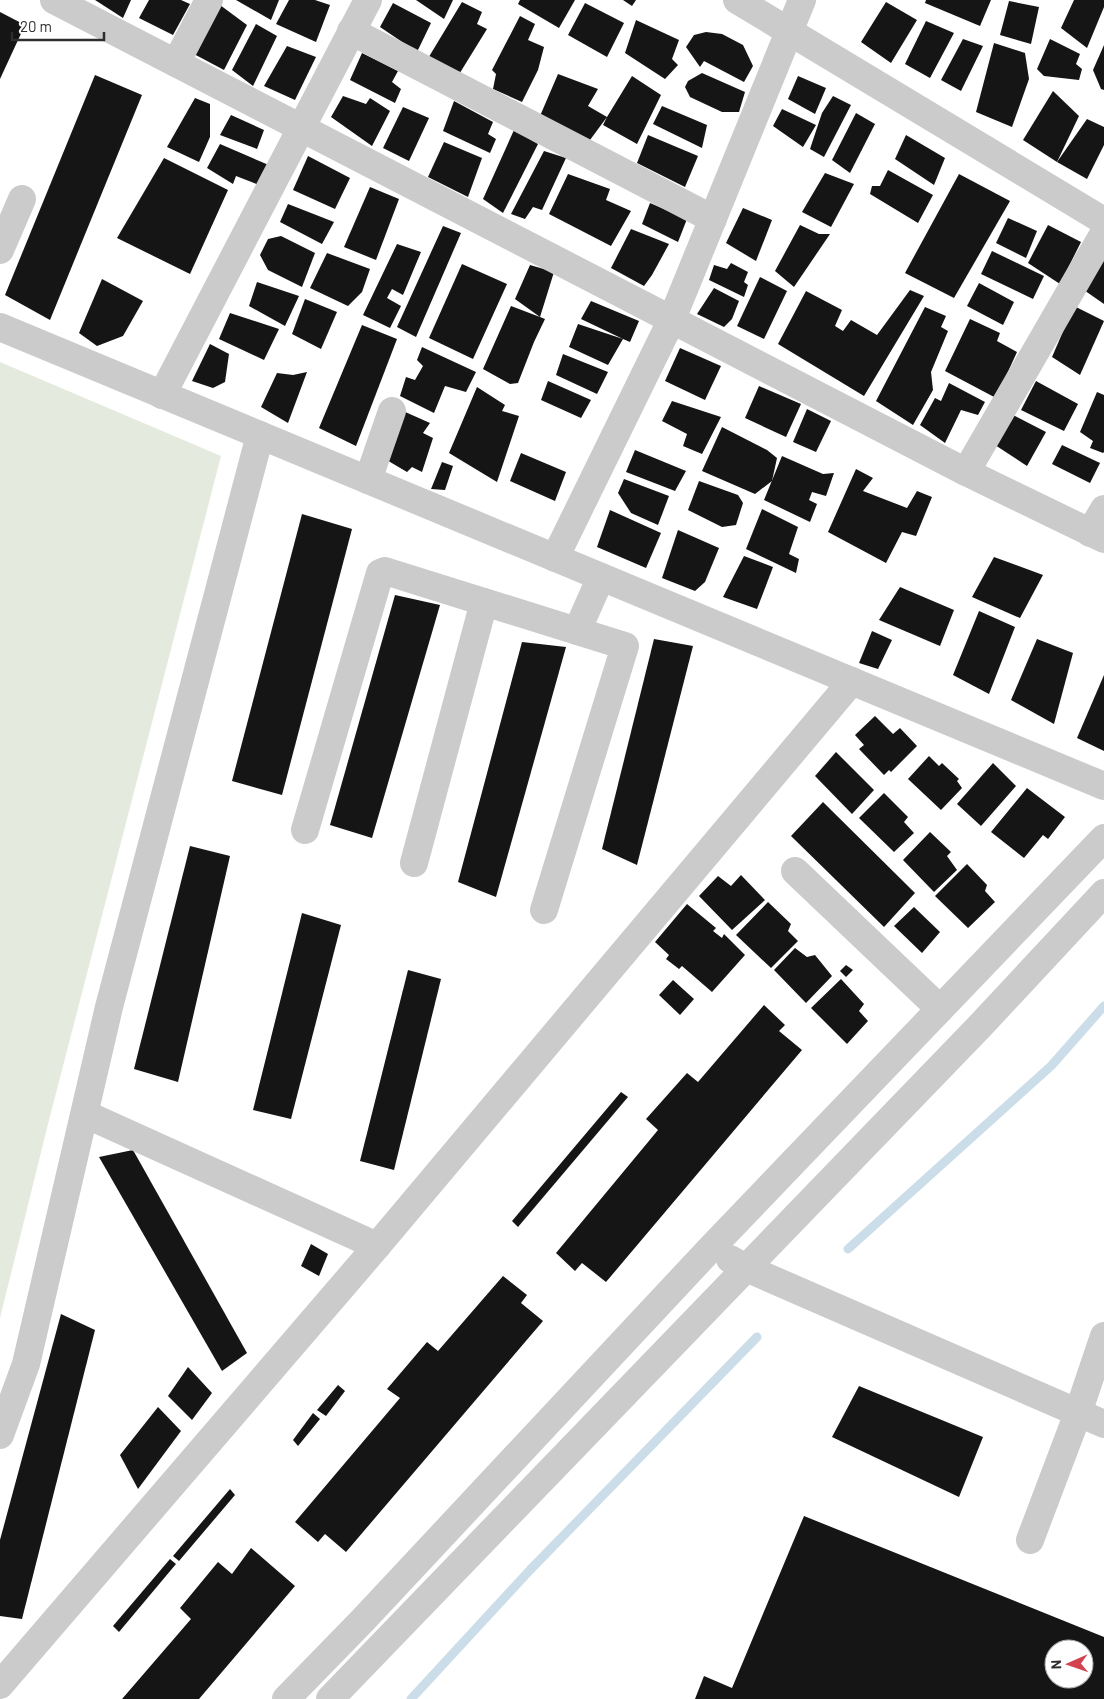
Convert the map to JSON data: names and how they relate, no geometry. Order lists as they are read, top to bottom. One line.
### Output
{"scale_bar":"20 m","north":"left"}
